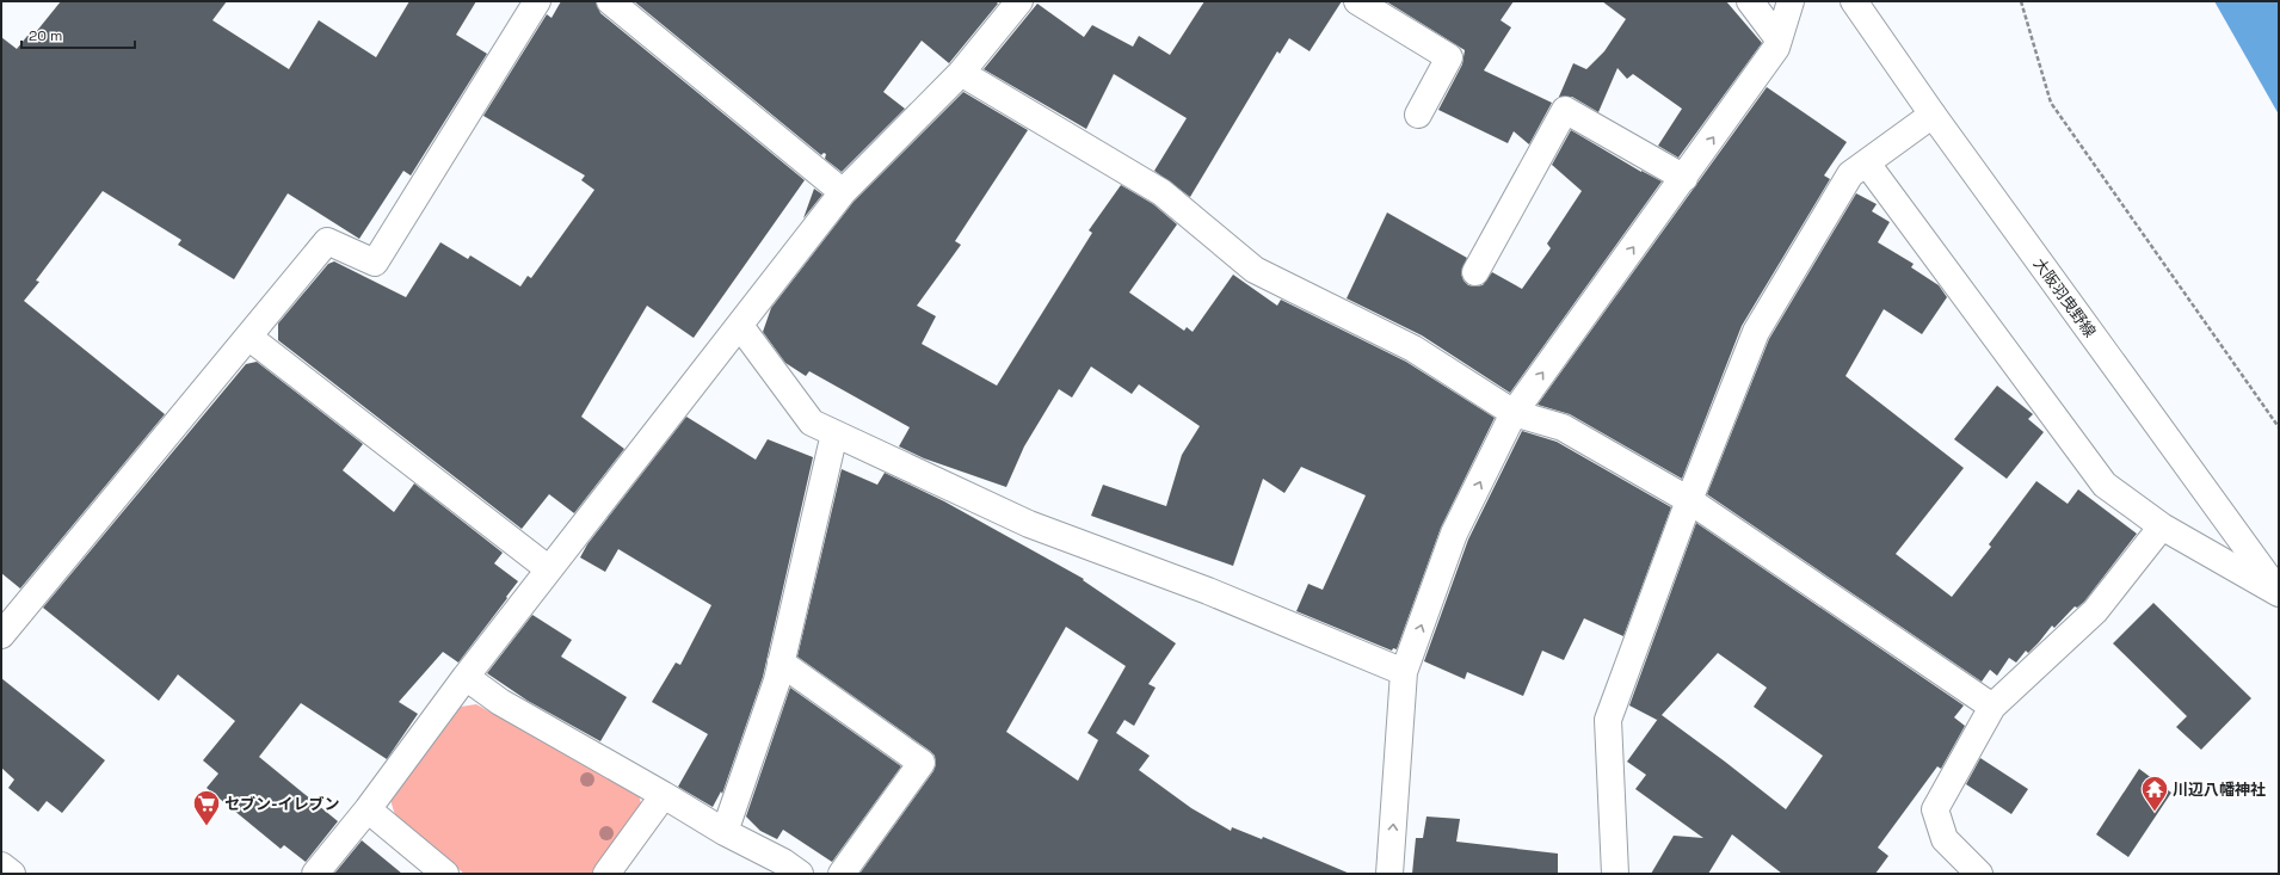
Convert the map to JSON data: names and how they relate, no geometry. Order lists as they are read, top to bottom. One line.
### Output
{"streets":{"street":["大阪羽曳野線"]},"places":{"temple":["川辺八幡神社"],"supermarket":["セブン-イレブン"]},"scale_bar":"20 m"}
